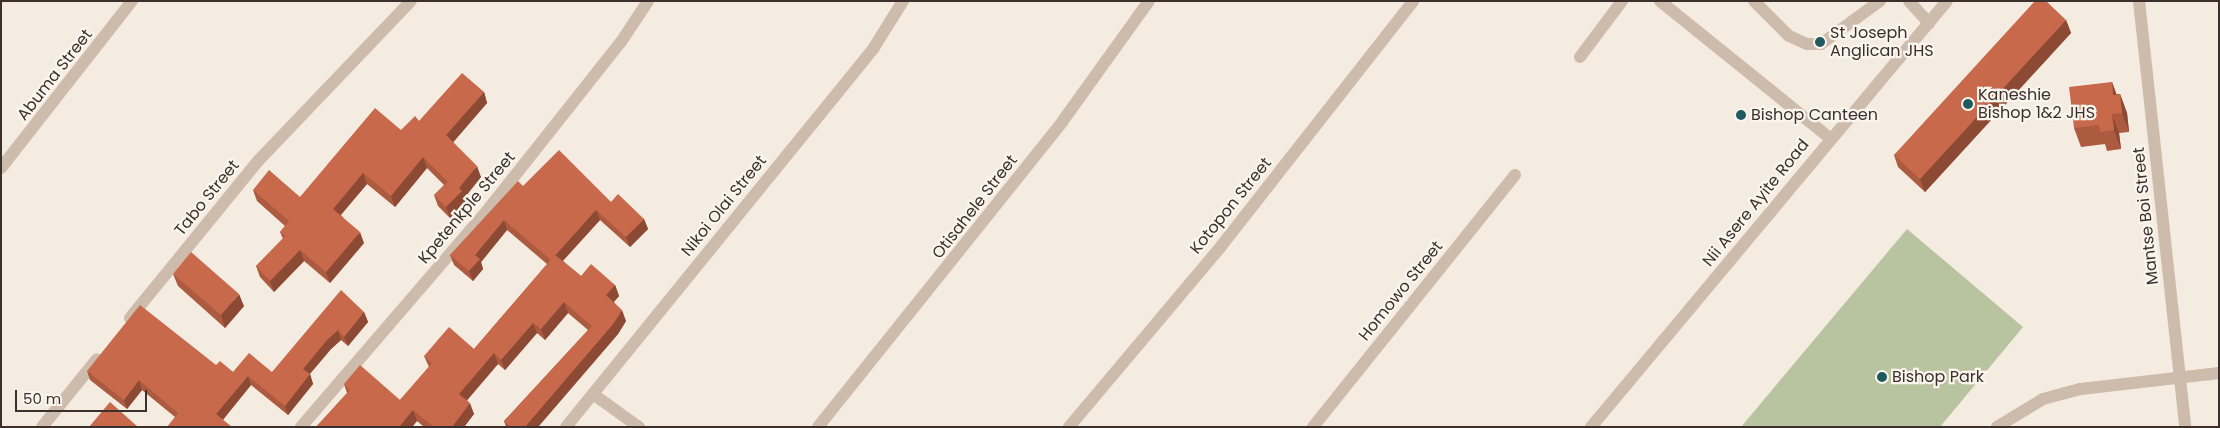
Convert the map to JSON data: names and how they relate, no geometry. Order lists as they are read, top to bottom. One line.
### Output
{"streets":{"street":["Abuma Street","Tabo Street","Nii Asere Ayite Road","Nikoi Olai Street","Kotopon Street","Otisahele Street","Kpetenkple Street","Mantse Boi Street","Homowo Street"]},"places":["St Joseph Anglican JHS","Kaneshie Bishop 1&2 JHS","Bishop Canteen","Bishop Park"],"scale_bar":"50 m"}
